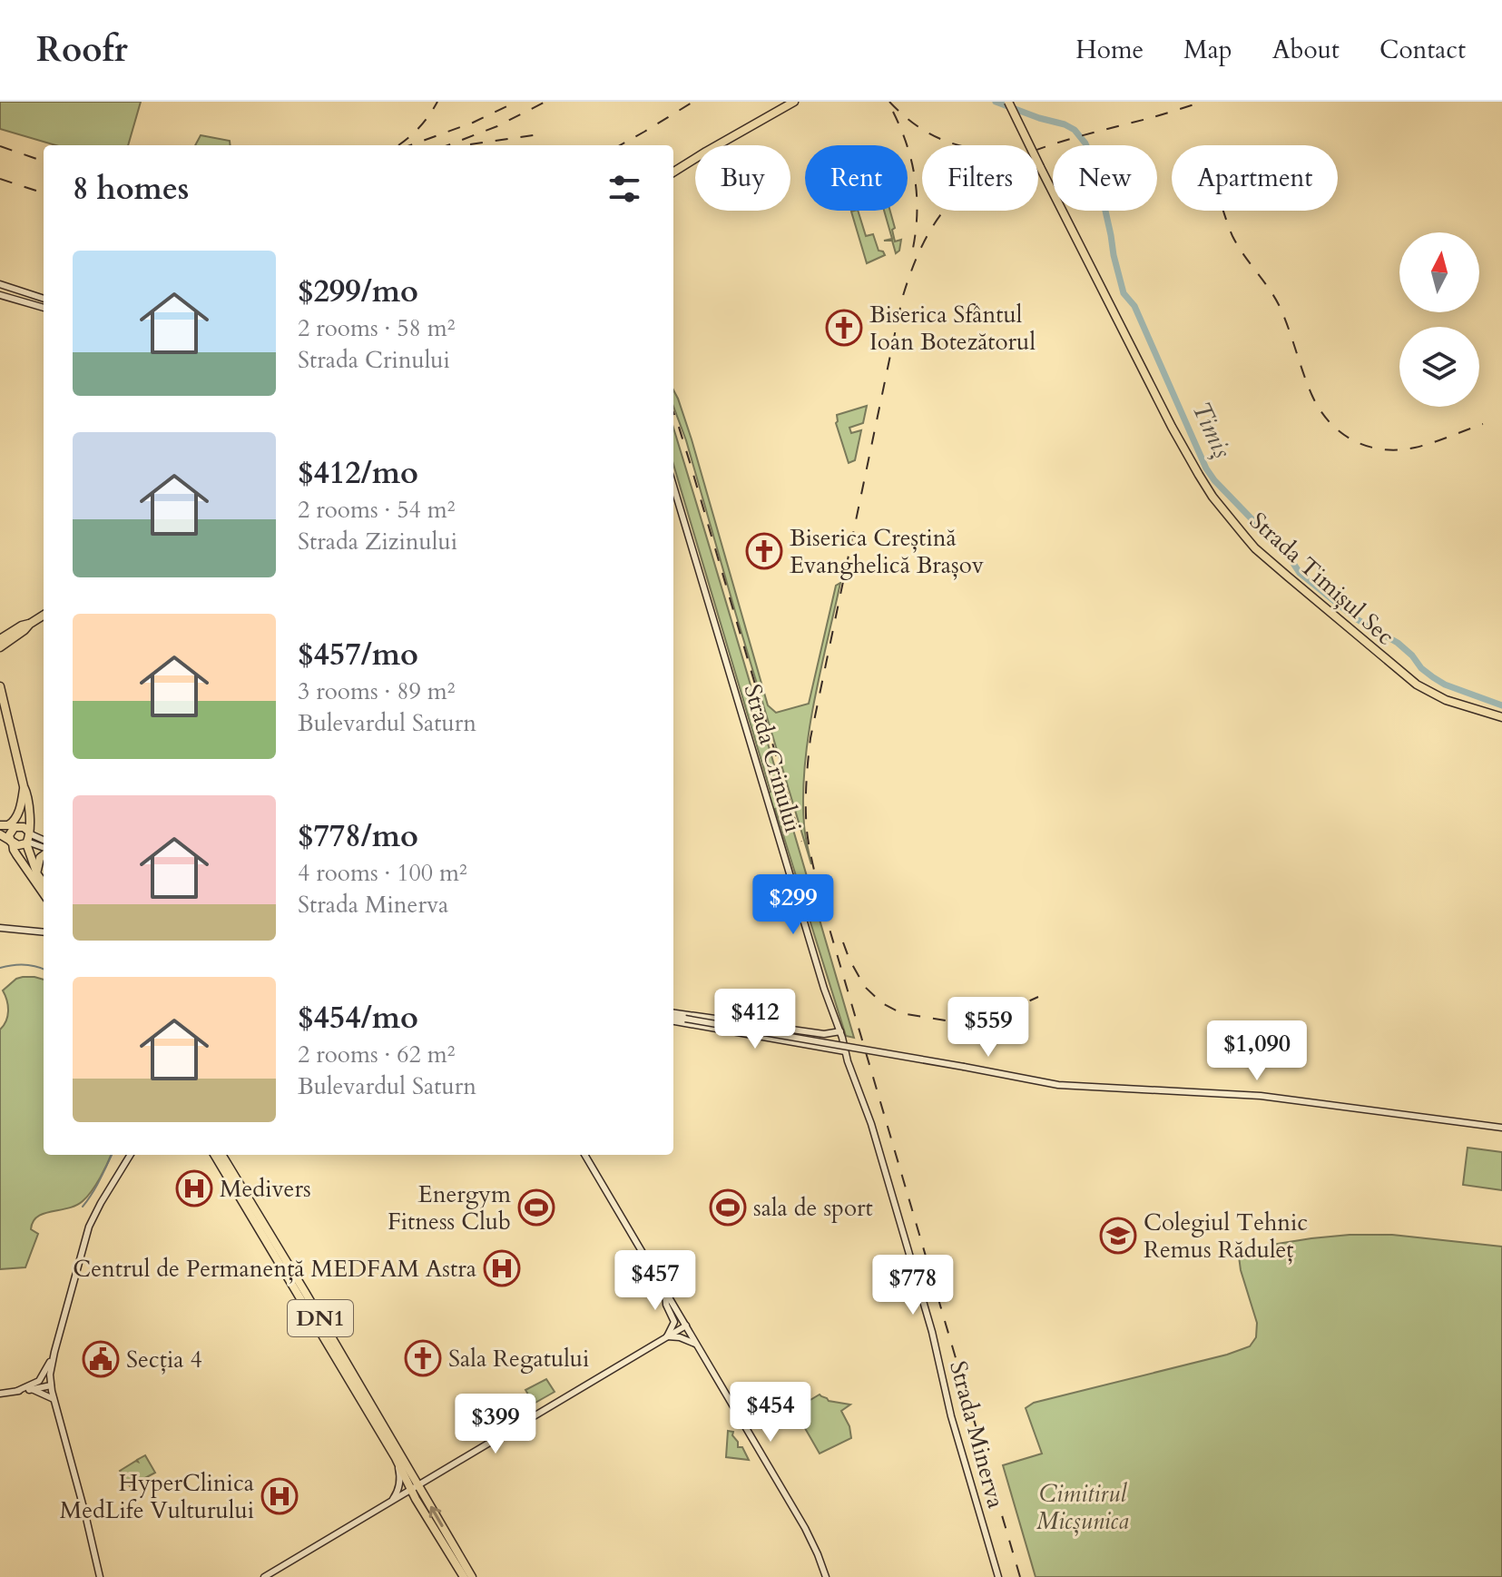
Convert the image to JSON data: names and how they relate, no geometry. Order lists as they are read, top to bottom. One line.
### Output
{"streets":{"main road":["Strada Timișul Sec","Strada Crinului","DN1","Strada Minerva"]},"crossings":[["Strada Crinului","Strada Minerva"]],"water":["Timiș"],"parks":["Cimitirul Micșunica"],"places":{"church":["Biserica Sfântul Ioan Botezătorul","Biserica Creștină Evanghelică Brașov","Sala Regatului"],"hospital":["Medivers","Centrul de Permanență MEDFAM Astra","HyperClinica MedLife Vulturului"],"sports":["Energym Fitness Club","sala de sport"],"school or university":["Colegiul Tehnic Remus Răduleț"],"public building":["Secția 4"]},"north":"top","page":{"header":"Roofr","nav":["Home","Map","About","Contact"],"chip":["Buy","Rent","Filters","New","Apartment"],"heading":"8 homes","list":[{"name":"$299/mo","note":"2 rooms · 58 m² · Strada Crinului"},{"name":"$412/mo","note":"2 rooms · 54 m² · Strada Zizinului"},{"name":"$457/mo","note":"3 rooms · 89 m² · Bulevardul Saturn"},{"name":"$778/mo","note":"4 rooms · 100 m² · Strada Minerva"},{"name":"$454/mo","note":"2 rooms · 62 m² · Bulevardul Saturn"}],"price":["$299","$412","$559","$1,090","$457","$778","$454","$399"]}}
